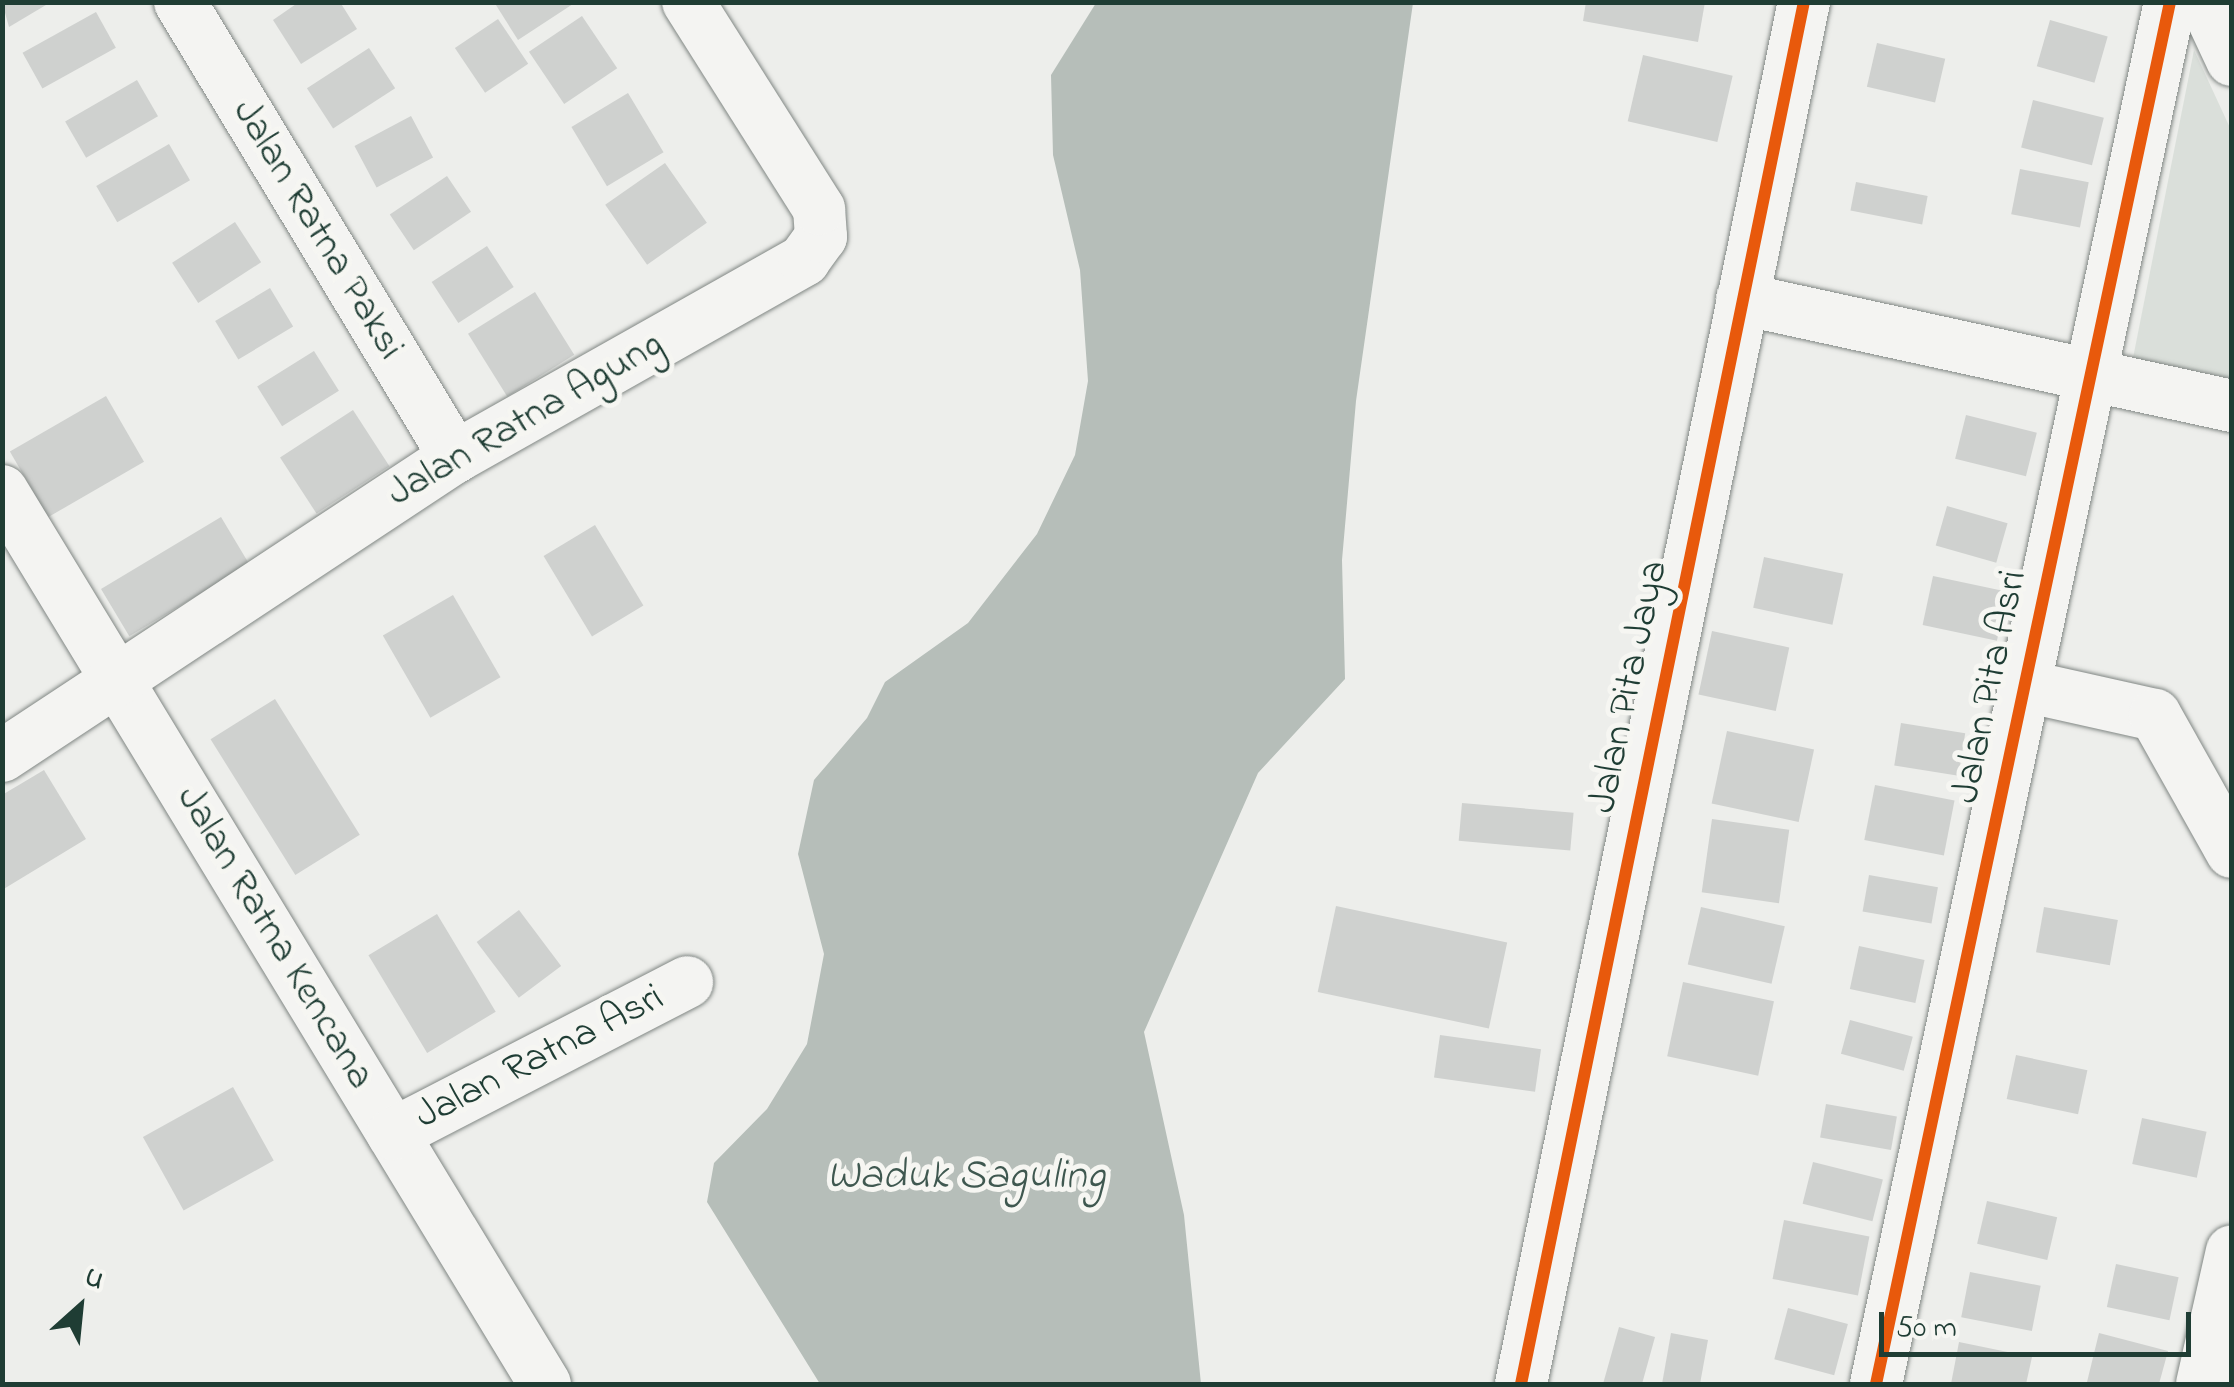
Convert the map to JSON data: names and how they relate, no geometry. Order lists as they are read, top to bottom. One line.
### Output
{"streets":{"street":["Jalan Ratna Paksi","Jalan Ratna Agung","Jalan Pita Jaya","Jalan Pita Asri","Jalan Ratna Kencana","Jalan Ratna Asri"]},"crossings":[["Jalan Ratna Paksi","Jalan Ratna Agung"],["Jalan Ratna Agung","Jalan Ratna Kencana"],["Jalan Ratna Kencana","Jalan Ratna Asri"]],"water":["Waduk Saguling"],"scale_bar":"50 m","north":"top right"}
